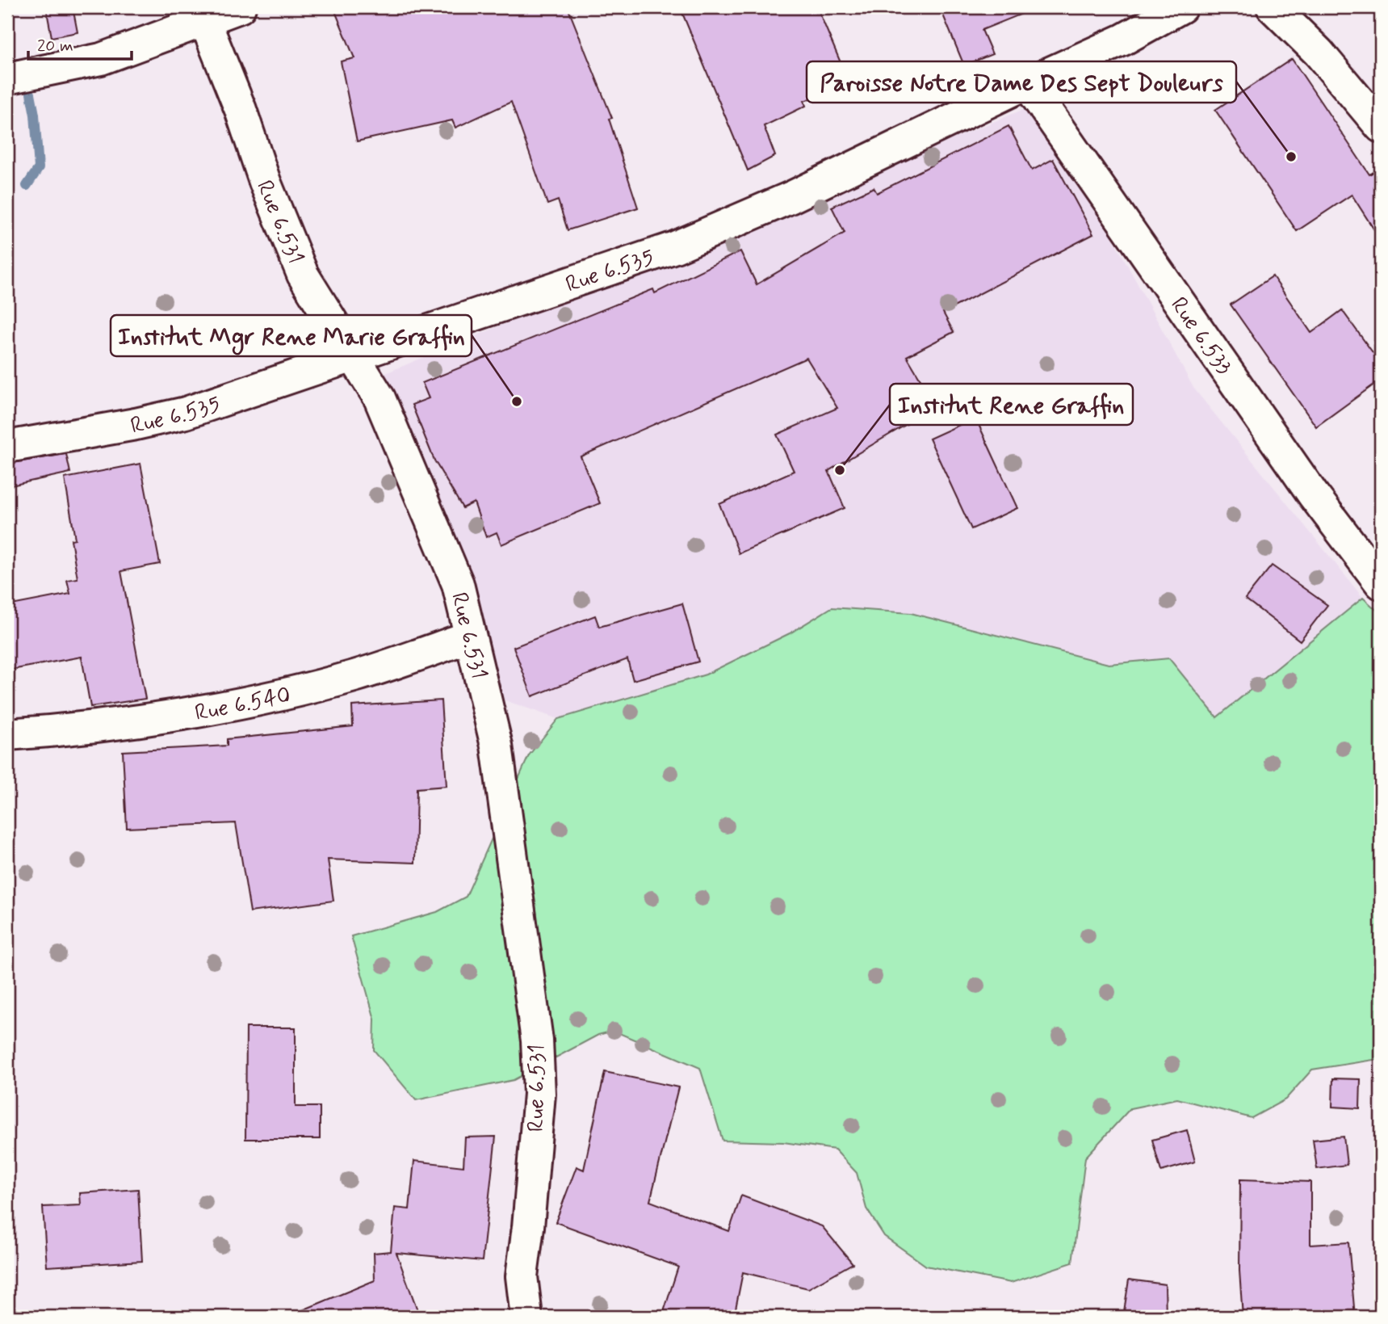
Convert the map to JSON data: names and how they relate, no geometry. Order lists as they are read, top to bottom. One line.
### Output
{"streets":{"street":["Rue 6.531","Rue 6.535","Rue 6.533","Rue 6.540"]},"crossings":[["Rue 6.531","Rue 6.535"],["Rue 6.531","Rue 6.540"],["Rue 6.535","Rue 6.533"]],"places":["Paroisse Notre Dame Des Sept Douleurs","Institut Mgr Rene Marie Graffin","Institut Rene Graffin"],"scale_bar":"20 m"}
